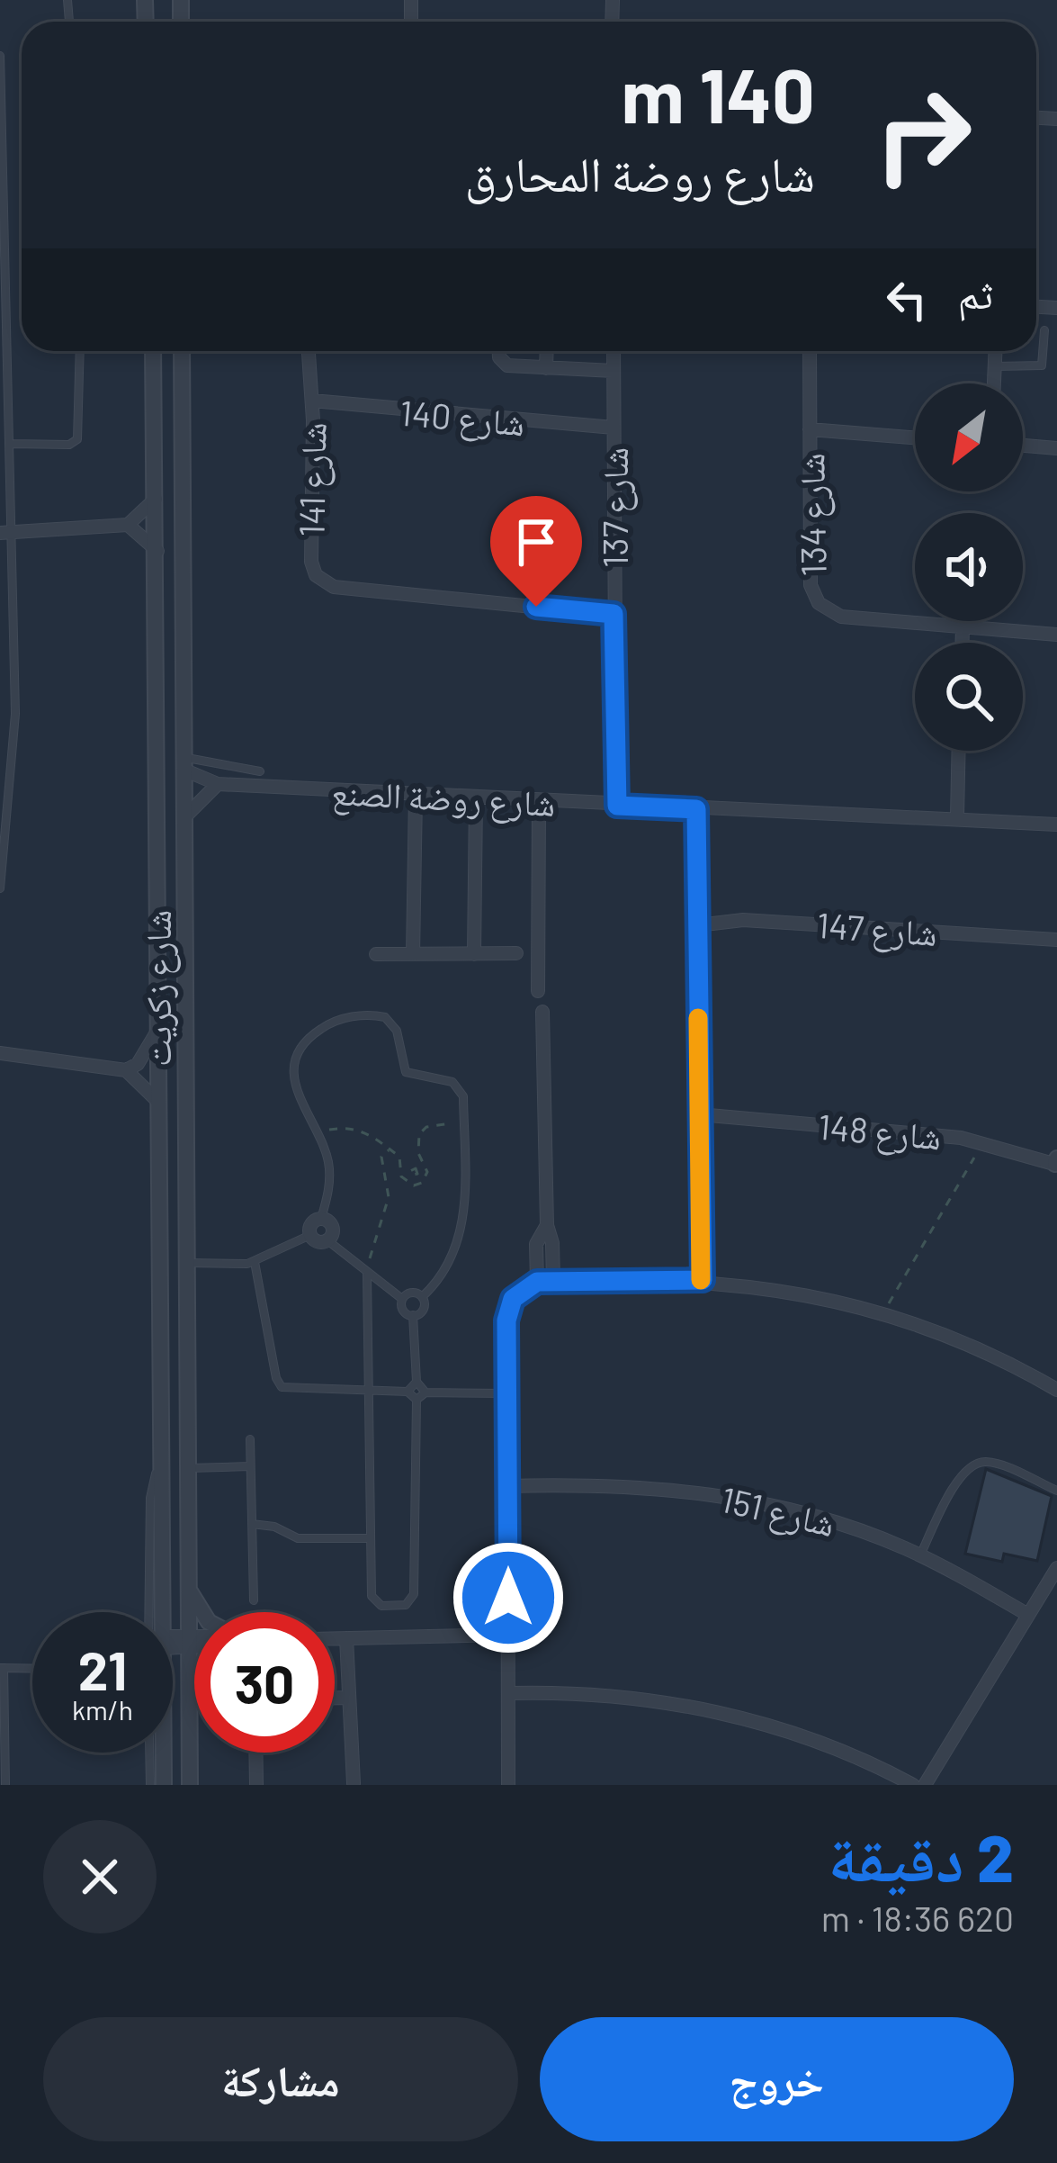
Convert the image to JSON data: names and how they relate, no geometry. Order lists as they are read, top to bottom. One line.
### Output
{"streets":{"street":["شارع 140","شارع 141","شارع 137","شارع 134","شارع روضة الصنع","شارع 147","شارع زكريت","شارع 148","شارع 151"]},"crossings":[["شارع 140","شارع 141"],["شارع 140","شارع 137"],["شارع 141","شارع 137"],["شارع 137","شارع روضة الصنع"],["شارع روضة الصنع","شارع زكريت"]],"north":"bottom left","page":{"turn":["140 m","شارع روضة المحارق"],"then":"ثم","speed":"21 km/h","limit":"30","heading":["2 دقيقة","620 m · 18:36"],"buttons":["خروج","مشاركة"]}}
